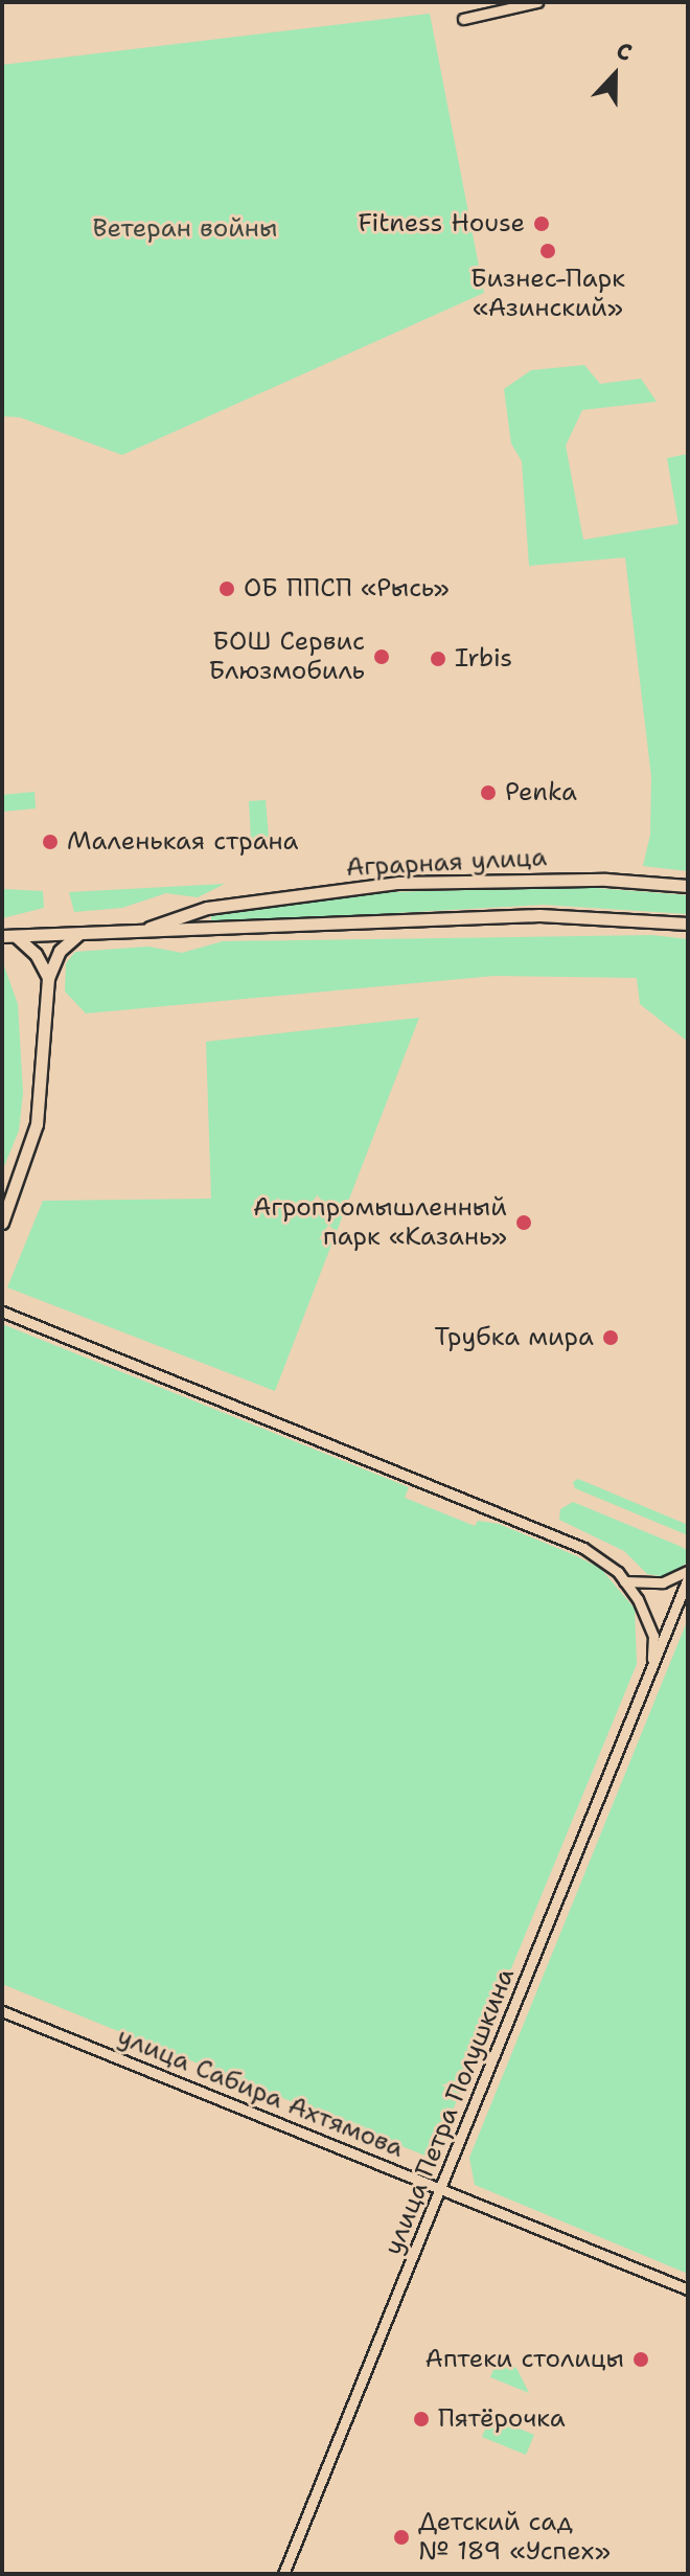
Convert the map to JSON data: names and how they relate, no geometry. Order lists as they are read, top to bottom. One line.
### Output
{"streets":{"street":["Аграрная улица","улица Сабира Ахтямова","улица Петра Полушкина"]},"crossings":[["улица Сабира Ахтямова","улица Петра Полушкина"]],"parks":["Ветеран войны"],"places":["Fitness House","Бизнес-Парк «Азинский»","ОБ ППСП «Рысь»","БОШ Сервис Блюзмобиль","Irbis","Penka","Маленькая страна","Агропромышленный парк «Казань»","Трубка мира","Аптеки столицы","Пятёрочка","Детский сад № 189 «Успех»"],"north":"top"}
